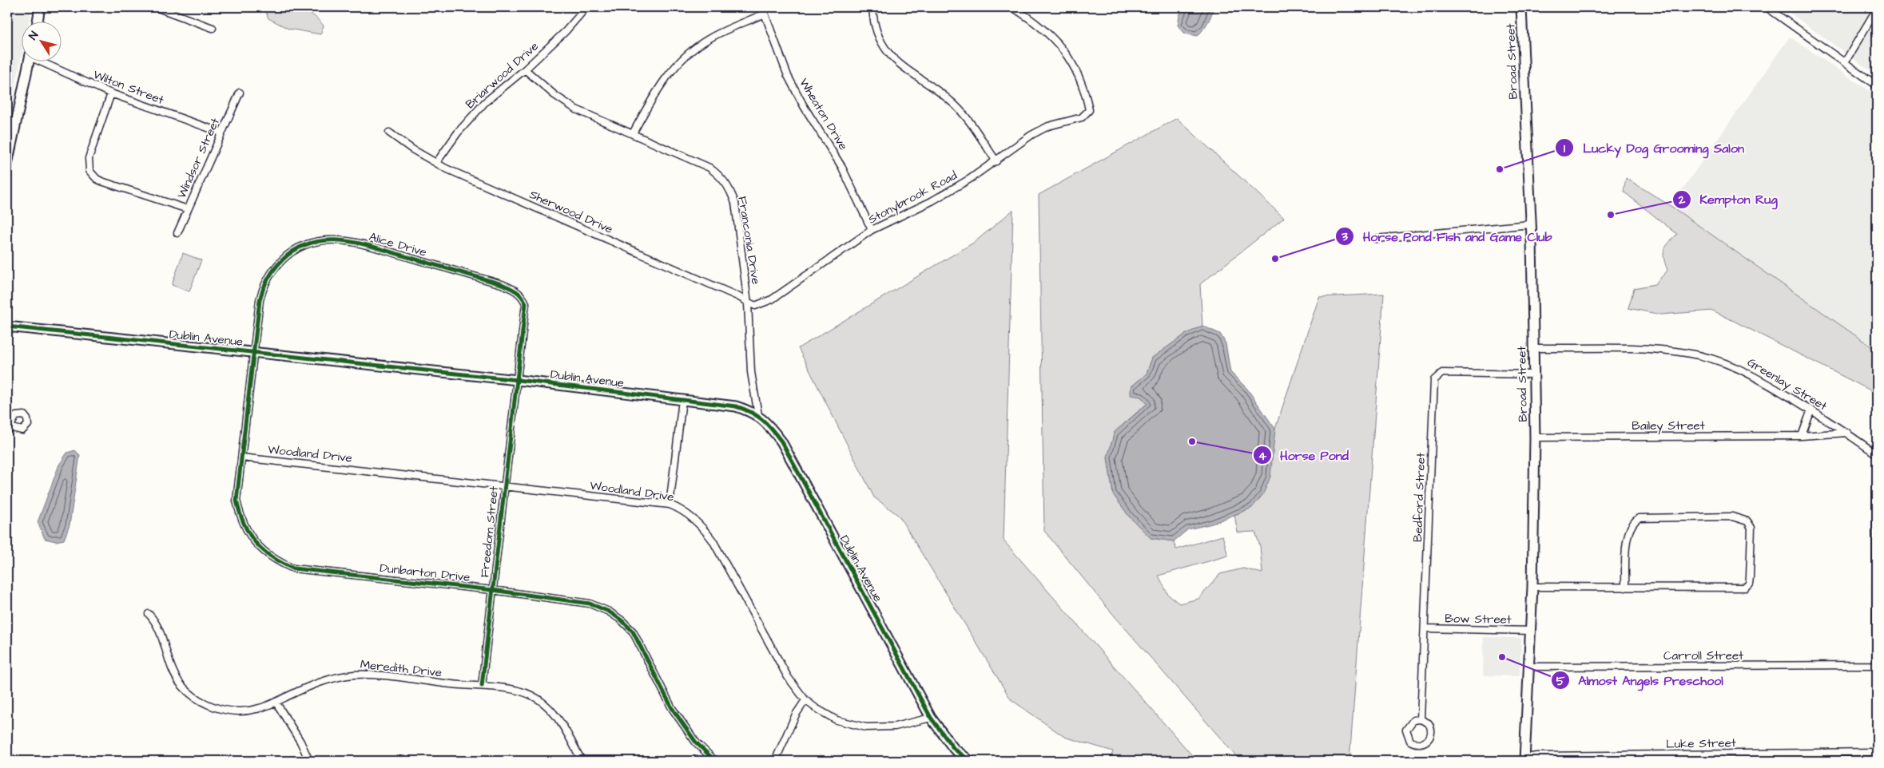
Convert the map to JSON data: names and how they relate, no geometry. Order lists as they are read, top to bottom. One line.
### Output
{"streets":{"street":["Broad Street","Briarwood Drive","Wilton Street","Wheaton Drive","Windsor Street","Stonybrook Road","Sherwood Drive","Franconia Drive","Alice Drive","Dublin Avenue","Greenlay Street","Bailey Street","Woodland Drive","Bedford Street","Freedom Street","Dunbarton Drive","Bow Street","Carroll Street","Meredith Drive","Luke Street"]},"crossings":[["Broad Street","Greenlay Street"],["Broad Street","Bailey Street"],["Broad Street","Bedford Street"],["Broad Street","Bow Street"],["Broad Street","Carroll Street"],["Broad Street","Luke Street"],["Briarwood Drive","Sherwood Drive"],["Briarwood Drive","Franconia Drive"],["Wilton Street","Windsor Street"],["Wheaton Drive","Stonybrook Road"],["Stonybrook Road","Sherwood Drive"],["Stonybrook Road","Franconia Drive"],["Sherwood Drive","Franconia Drive"],["Franconia Drive","Dublin Avenue"],["Alice Drive","Dublin Avenue"],["Alice Drive","Freedom Street"],["Alice Drive","Dunbarton Drive"],["Dublin Avenue","Woodland Drive"],["Dublin Avenue","Freedom Street"],["Dublin Avenue","Dunbarton Drive"],["Greenlay Street","Bailey Street"],["Woodland Drive","Freedom Street"],["Woodland Drive","Dunbarton Drive"],["Bedford Street","Bow Street"],["Freedom Street","Dunbarton Drive"],["Freedom Street","Meredith Drive"]],"places":["Lucky Dog Grooming Salon","Kempton Rug","Horse Pond Fish and Game Club","Horse Pond","Almost Angels Preschool"],"north":"top left"}
